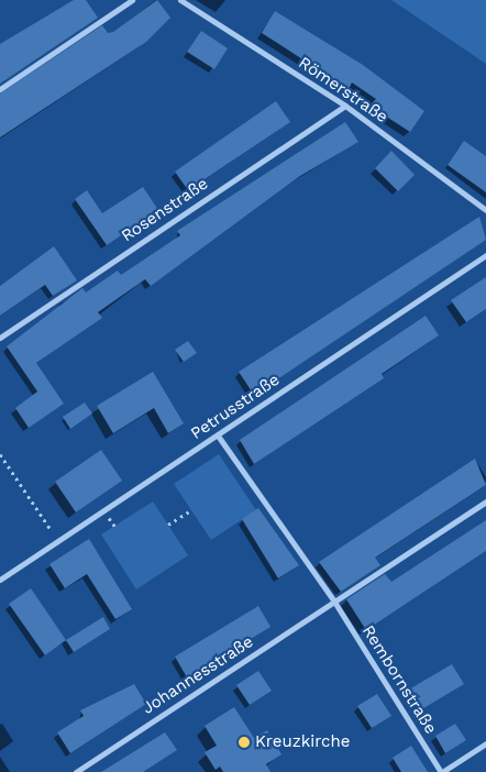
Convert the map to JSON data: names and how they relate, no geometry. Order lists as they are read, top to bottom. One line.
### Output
{"streets":{"street":["Römerstraße","Rosenstraße","Petrusstraße","Johannesstraße","Rembornstraße"]},"crossings":[["Römerstraße","Rosenstraße"],["Johannesstraße","Rembornstraße"]],"places":["Kreuzkirche"]}
